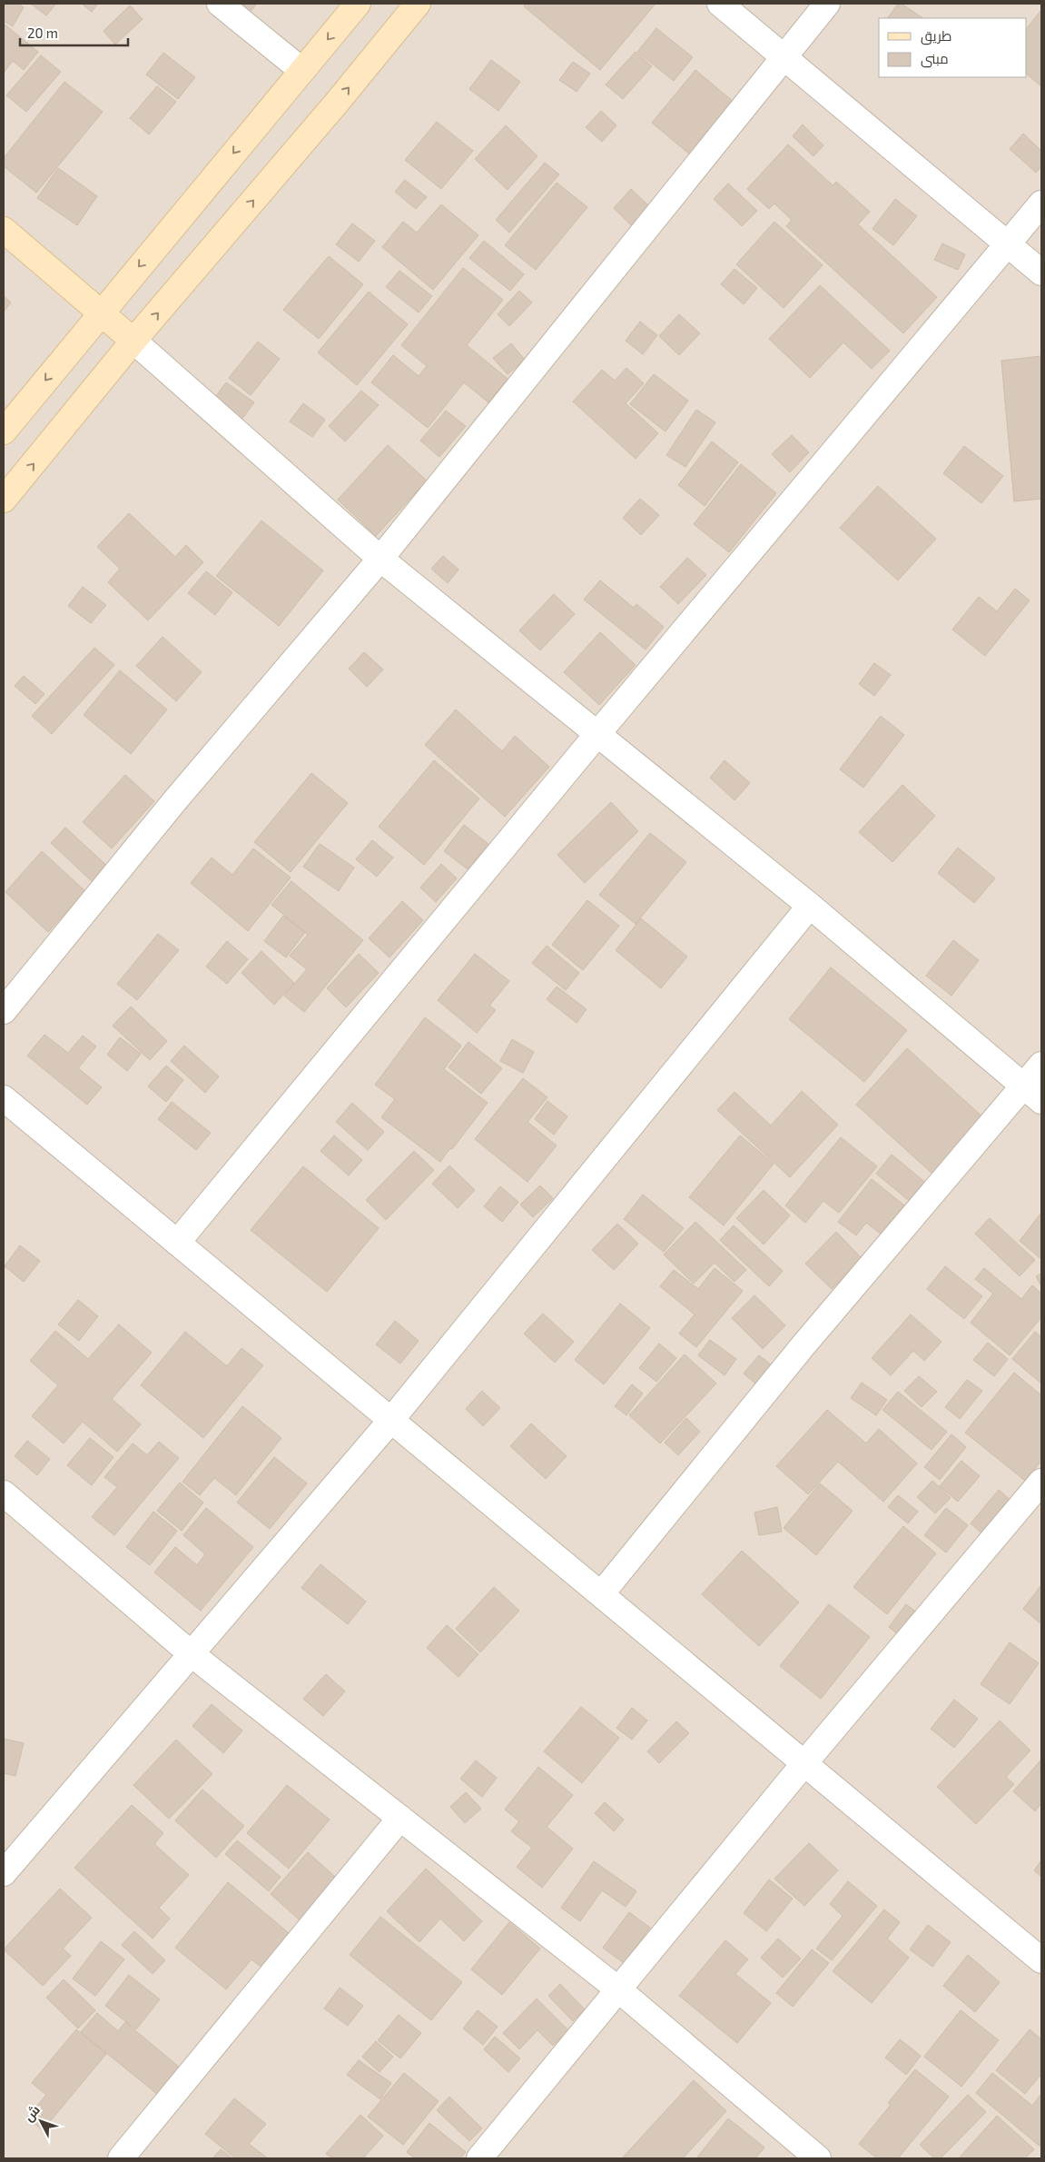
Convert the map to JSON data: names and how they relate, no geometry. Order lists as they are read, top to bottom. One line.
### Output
{"legend":["طريق","مبنى"],"scale_bar":"20 m","north":"top left"}
